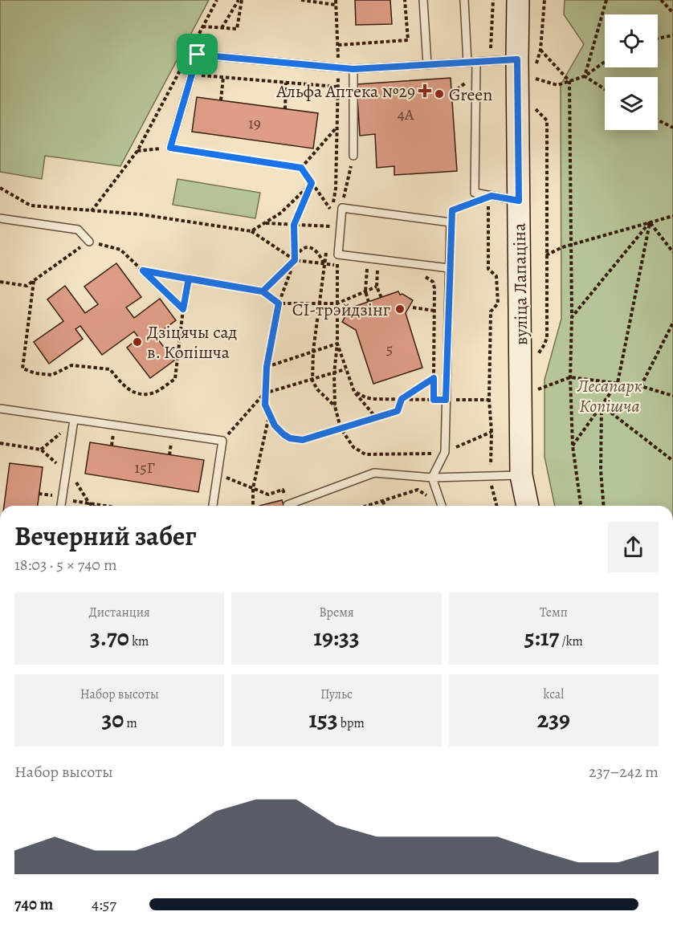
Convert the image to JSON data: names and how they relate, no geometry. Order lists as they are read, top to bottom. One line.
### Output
{"streets":{"main road":["вуліца Лапаціна"]},"parks":["Лесапарк Копішча"],"places":{"health":["Альфа Аптека №29"],"other":["Green","СІ-трэйдзінг","Дзіцячы сад в. Копішча"]},"house_numbers":["4А","19","5","15Г"],"page":{"heading":["Вечерний забег","18:03 · 5 × 740 m"],"stats":[["Дистанция","3.70 km"],["Время","19:33"],["Темп","5:17 /km"],["Набор высоты","30 m"],["Пульс","153 bpm"],["kcal","239"]],"chart":["Набор высоты","237–242 m"],"list":[{"name":"740 m","note":"4:57"}]}}
